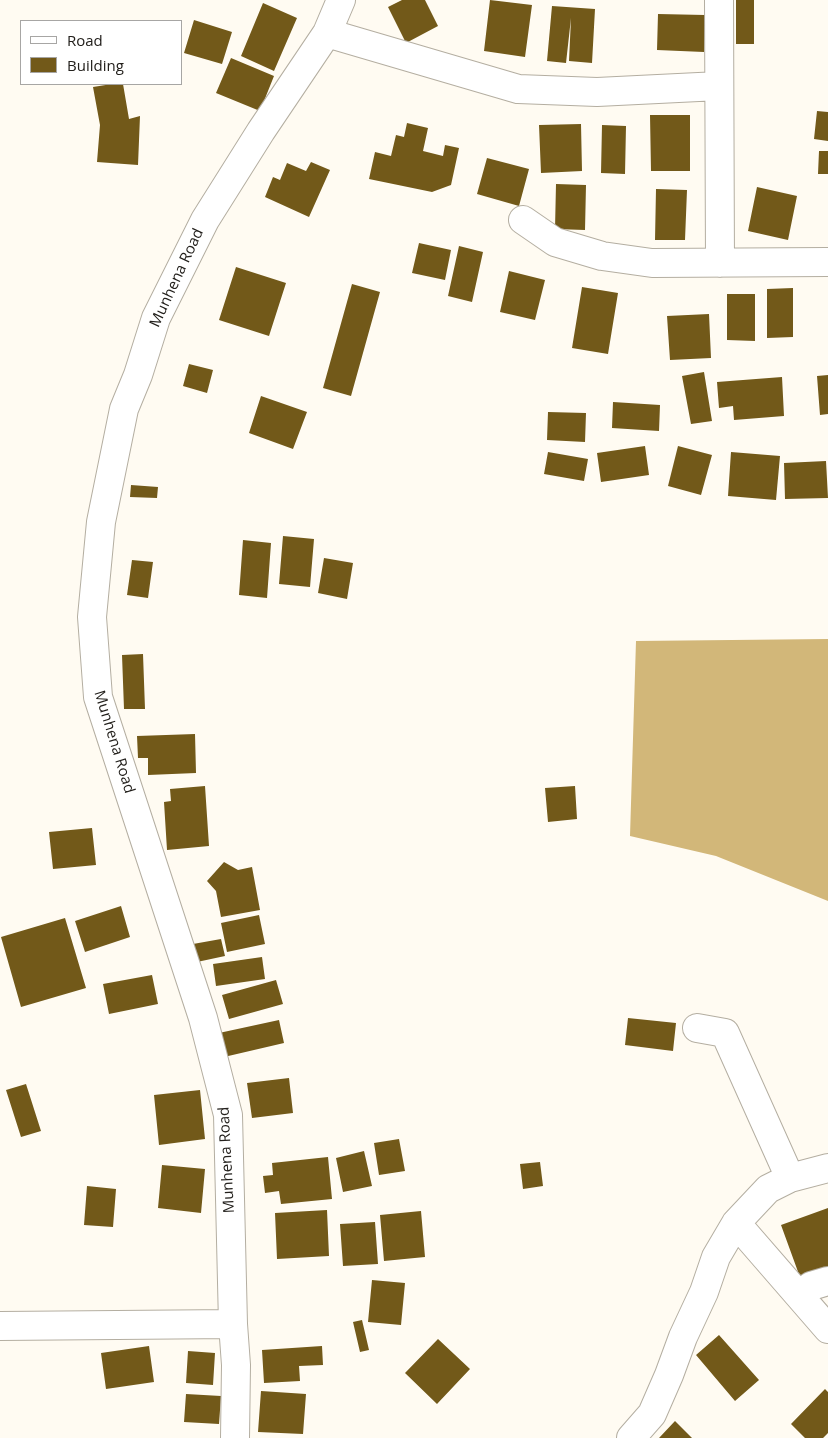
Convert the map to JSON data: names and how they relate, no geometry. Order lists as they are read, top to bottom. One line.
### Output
{"streets":{"street":["Munhena Road"]},"legend":["Road","Building"]}
